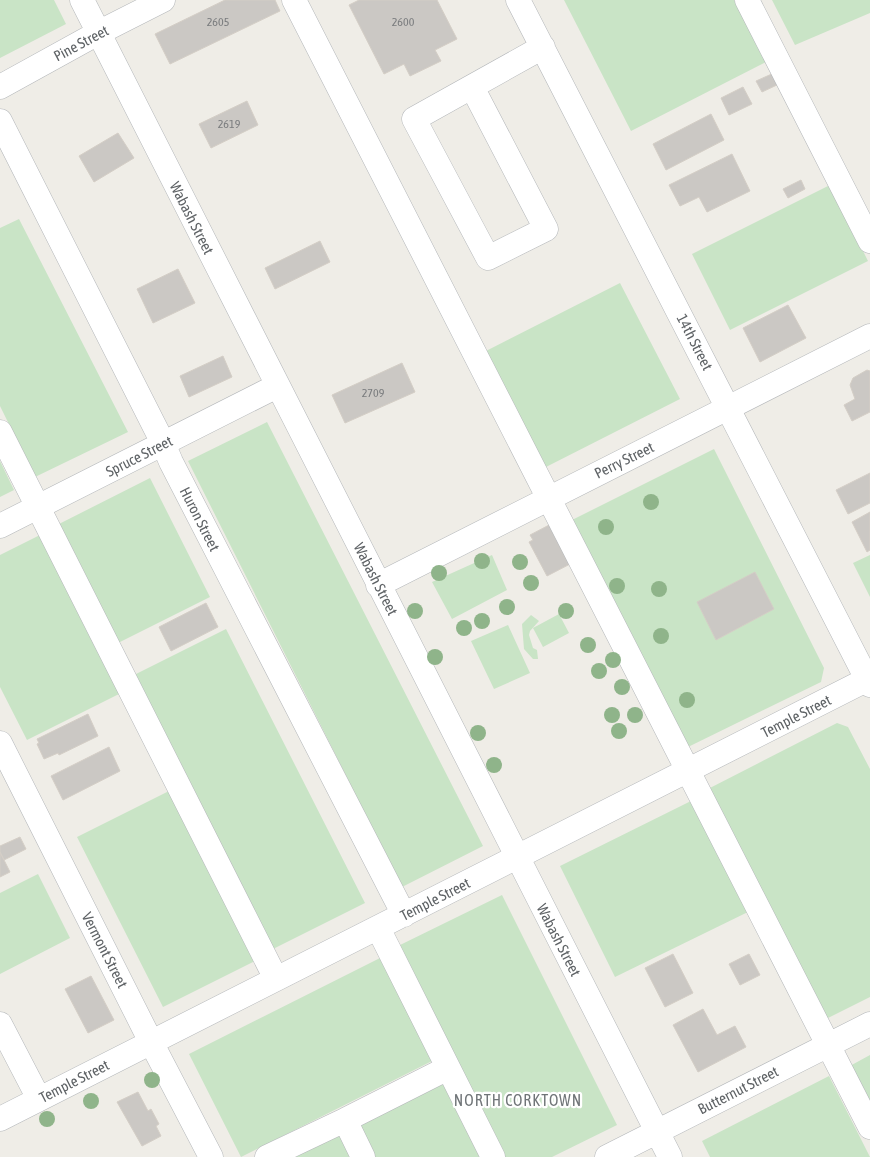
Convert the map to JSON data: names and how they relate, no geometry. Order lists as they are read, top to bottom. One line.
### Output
{"streets":{"street":["Pine Street","Wabash Street","14th Street","Spruce Street","Perry Street","Huron Street","Temple Street","Vermont Street","Butternut Street"]},"crossings":[["Pine Street","Wabash Street"],["Wabash Street","Spruce Street"],["Wabash Street","Perry Street"],["Wabash Street","Temple Street"],["Wabash Street","Butternut Street"],["14th Street","Perry Street"],["14th Street","Temple Street"],["Spruce Street","Huron Street"],["Huron Street","Temple Street"],["Temple Street","Vermont Street"]],"districts":["NORTH CORKTOWN"],"house_numbers":["2605","2600","2619","2709"]}
